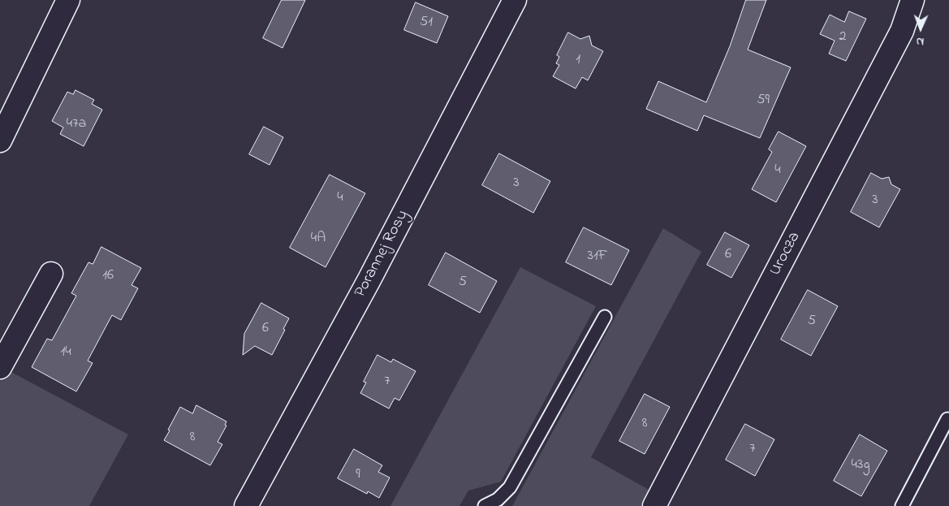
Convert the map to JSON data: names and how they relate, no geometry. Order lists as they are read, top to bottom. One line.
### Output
{"streets":{"street":["Porannej Rosy","Urocza"]},"house_numbers":["51","2","1","59","47a","4","3","4","3","4A","6","31F","16","5","5","6","14","7","8","8","7","43g","9"],"north":"bottom"}
